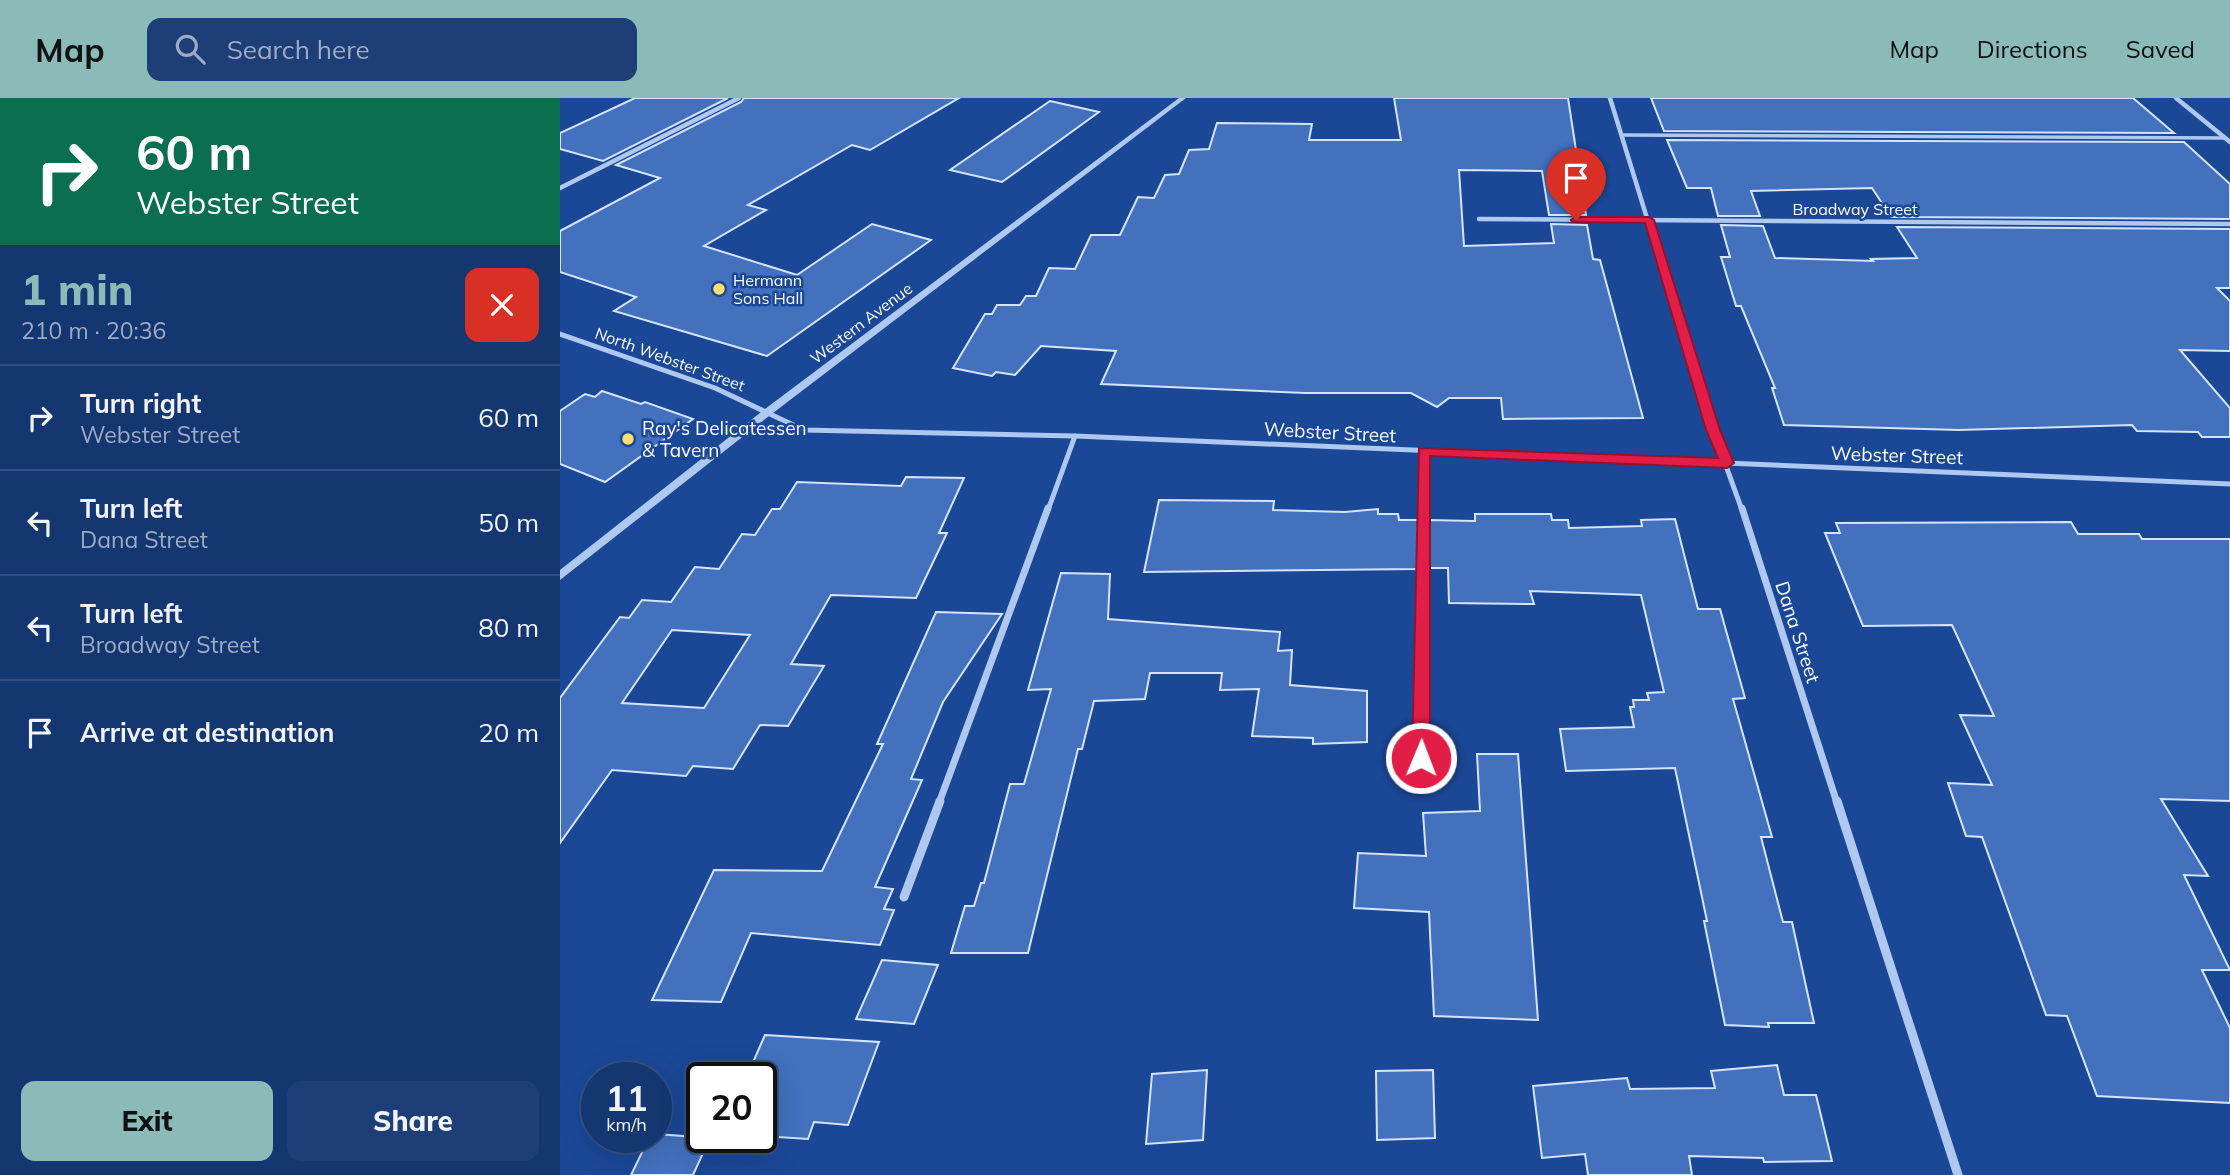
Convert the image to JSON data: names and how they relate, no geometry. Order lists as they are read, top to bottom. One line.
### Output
{"streets":{"street":["Broadway Street","Western Avenue","North Webster Street","Webster Street","Dana Street"]},"crossings":[["Broadway Street","Dana Street"],["Western Avenue","North Webster Street"],["Western Avenue","Webster Street"],["North Webster Street","Webster Street"],["Webster Street","Dana Street"]],"places":["Hermann Sons Hall","Ray's Delicatessen & Tavern"],"page":{"header":"Map","search":"Search here","nav":["Map","Directions","Saved"],"turn":["60 m","Webster Street"],"heading":["1 min","210 m · 20:36"],"list":[{"name":"Turn right","note":"Webster Street","value":"60 m"},{"name":"Turn left","note":"Dana Street","value":"50 m"},{"name":"Turn left","note":"Broadway Street","value":"80 m"},{"name":"Arrive at destination","value":"20 m"}],"speed":"11 km/h","limit":"20","buttons":["Exit","Share"]}}
